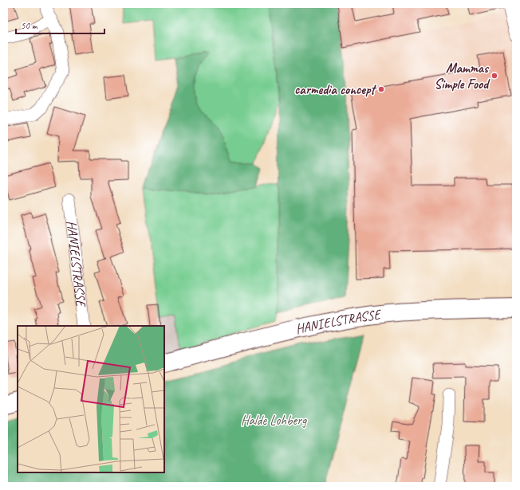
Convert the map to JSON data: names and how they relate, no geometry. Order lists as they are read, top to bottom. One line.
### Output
{"streets":{"main road":["HANIELSTRASSE"]},"parks":["Halde Lohberg"],"places":["Mammas Simple Food","carmedia concept"],"scale_bar":"50 m"}
